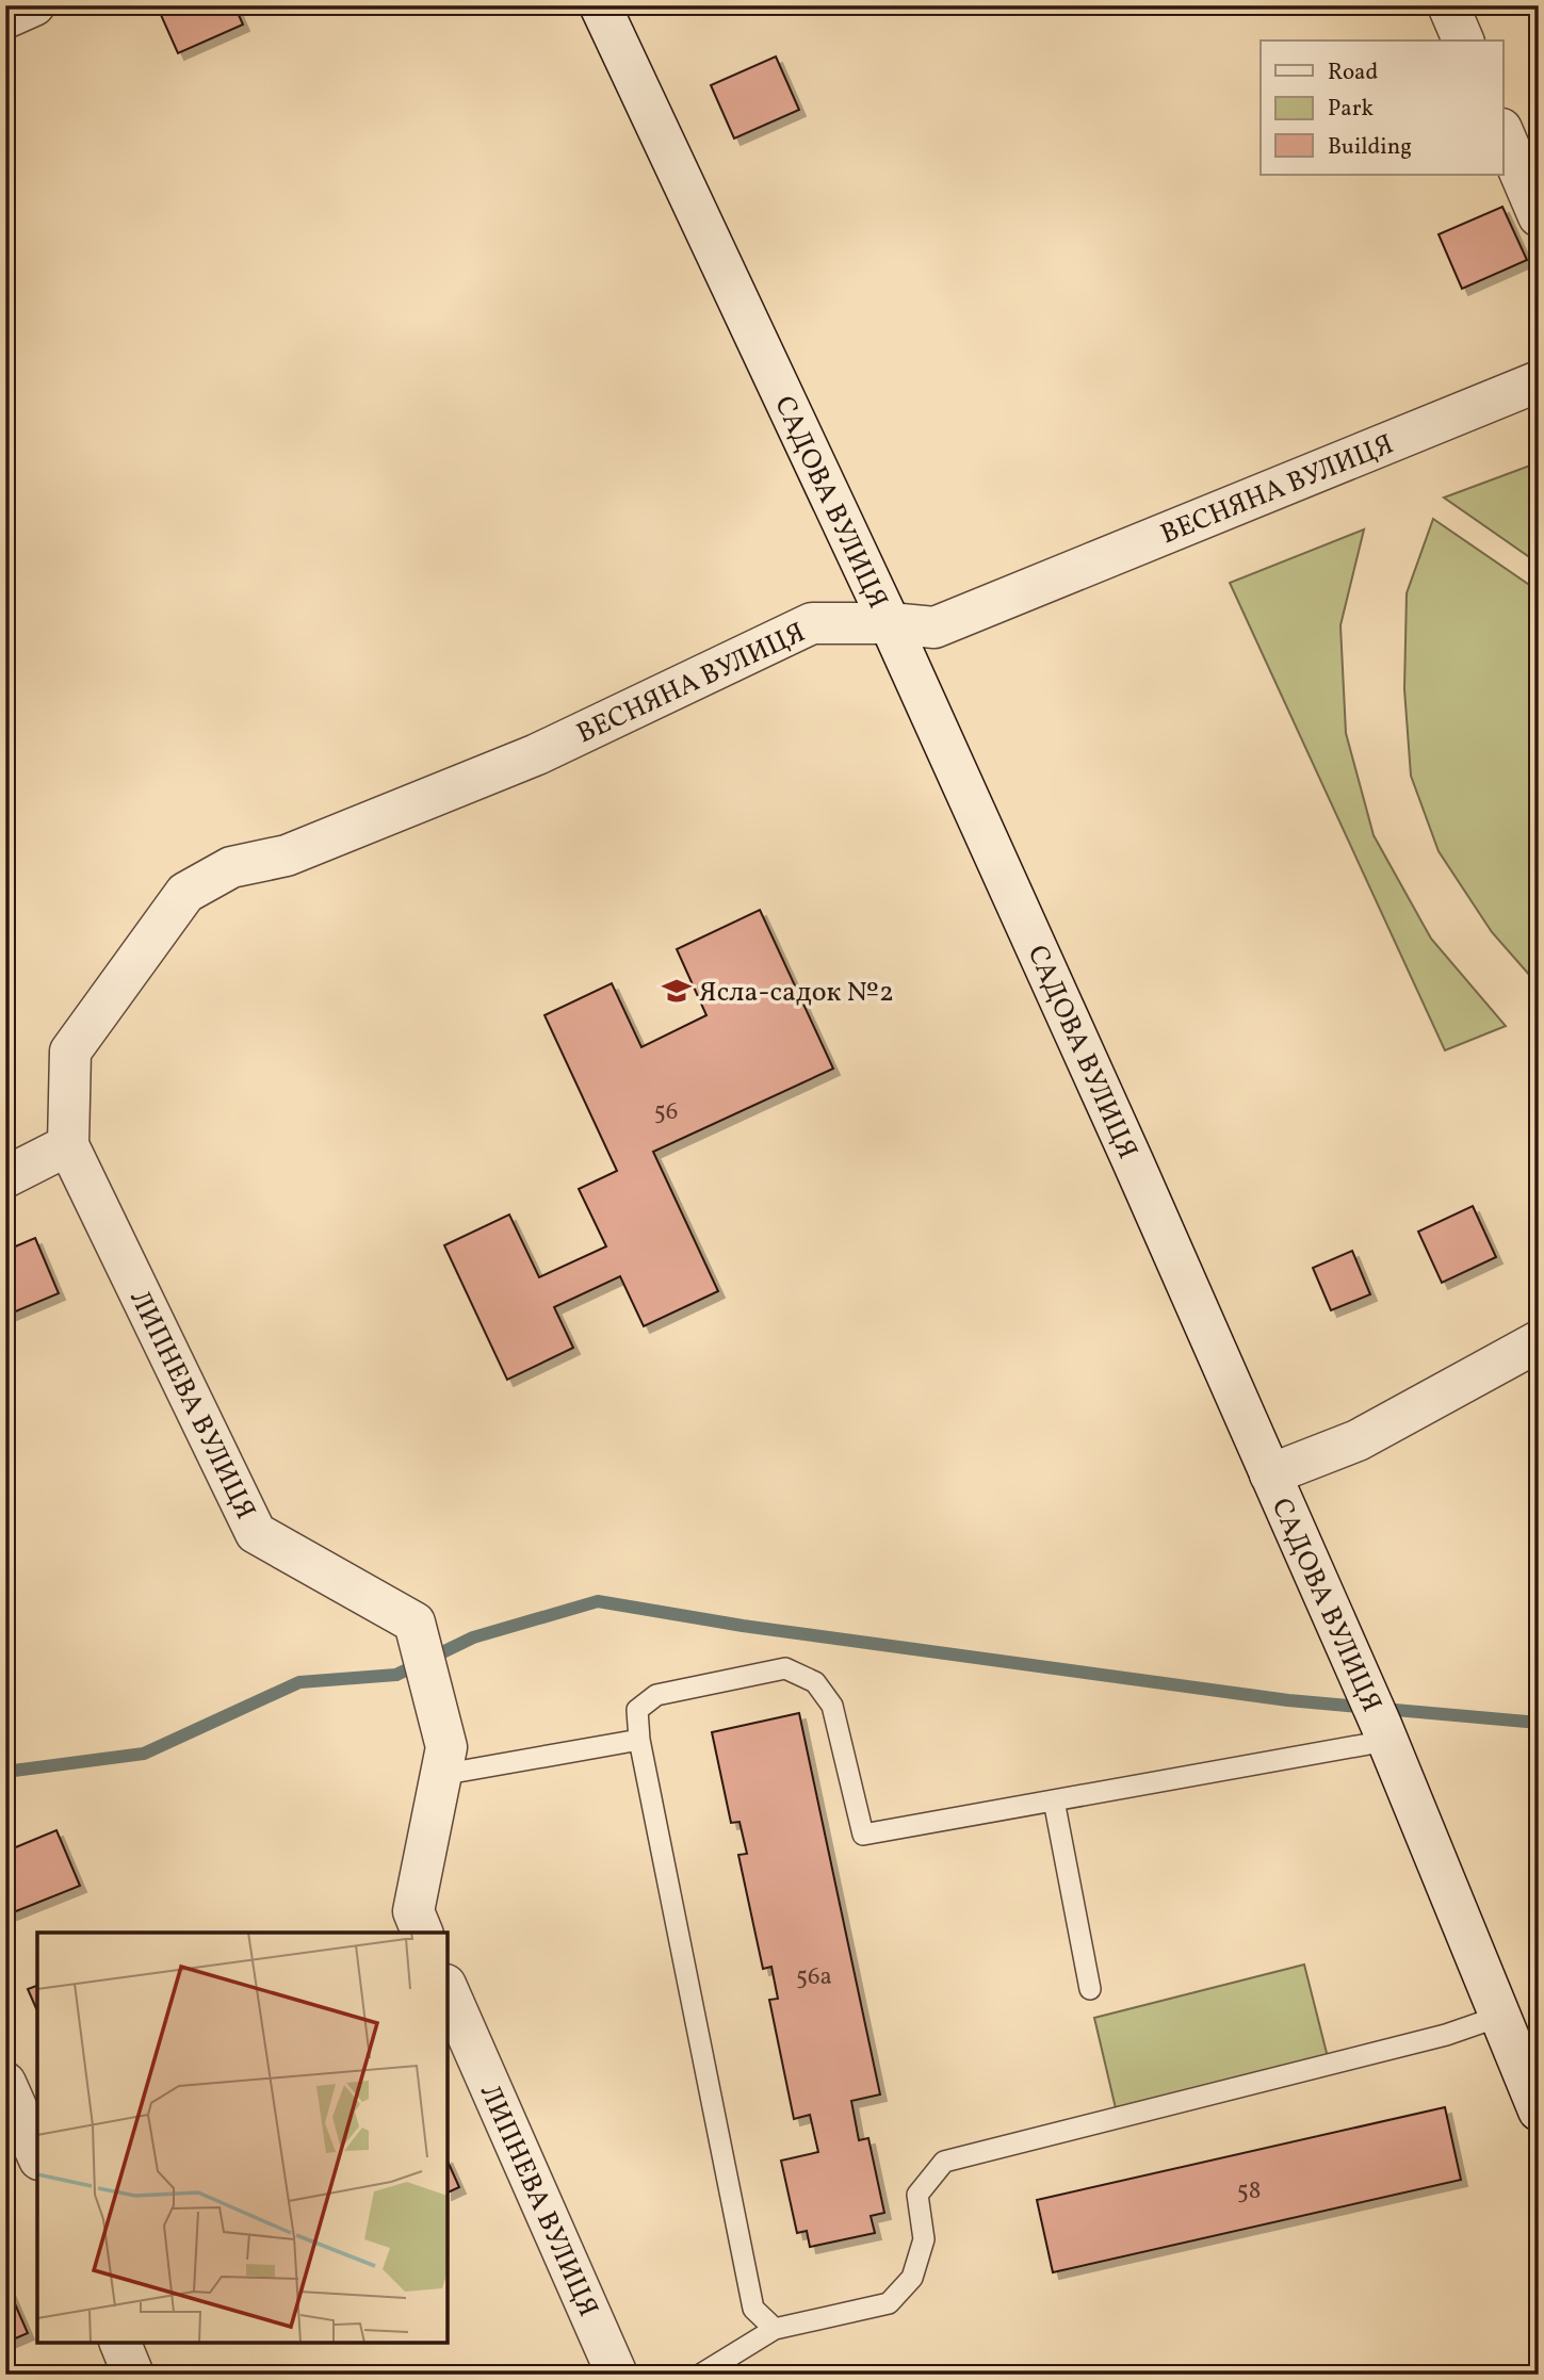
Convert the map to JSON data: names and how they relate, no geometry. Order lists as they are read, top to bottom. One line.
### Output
{"streets":{"street":["ВЕСНЯНА ВУЛИЦЯ","САДОВА ВУЛИЦЯ","ЛИПНЕВА ВУЛИЦЯ"]},"crossings":[["ВЕСНЯНА ВУЛИЦЯ","САДОВА ВУЛИЦЯ"],["ВЕСНЯНА ВУЛИЦЯ","ЛИПНЕВА ВУЛИЦЯ"]],"places":{"school or university":["Ясла-садок №2"]},"house_numbers":["56","56а","58"],"legend":["Road","Park","Building"]}
